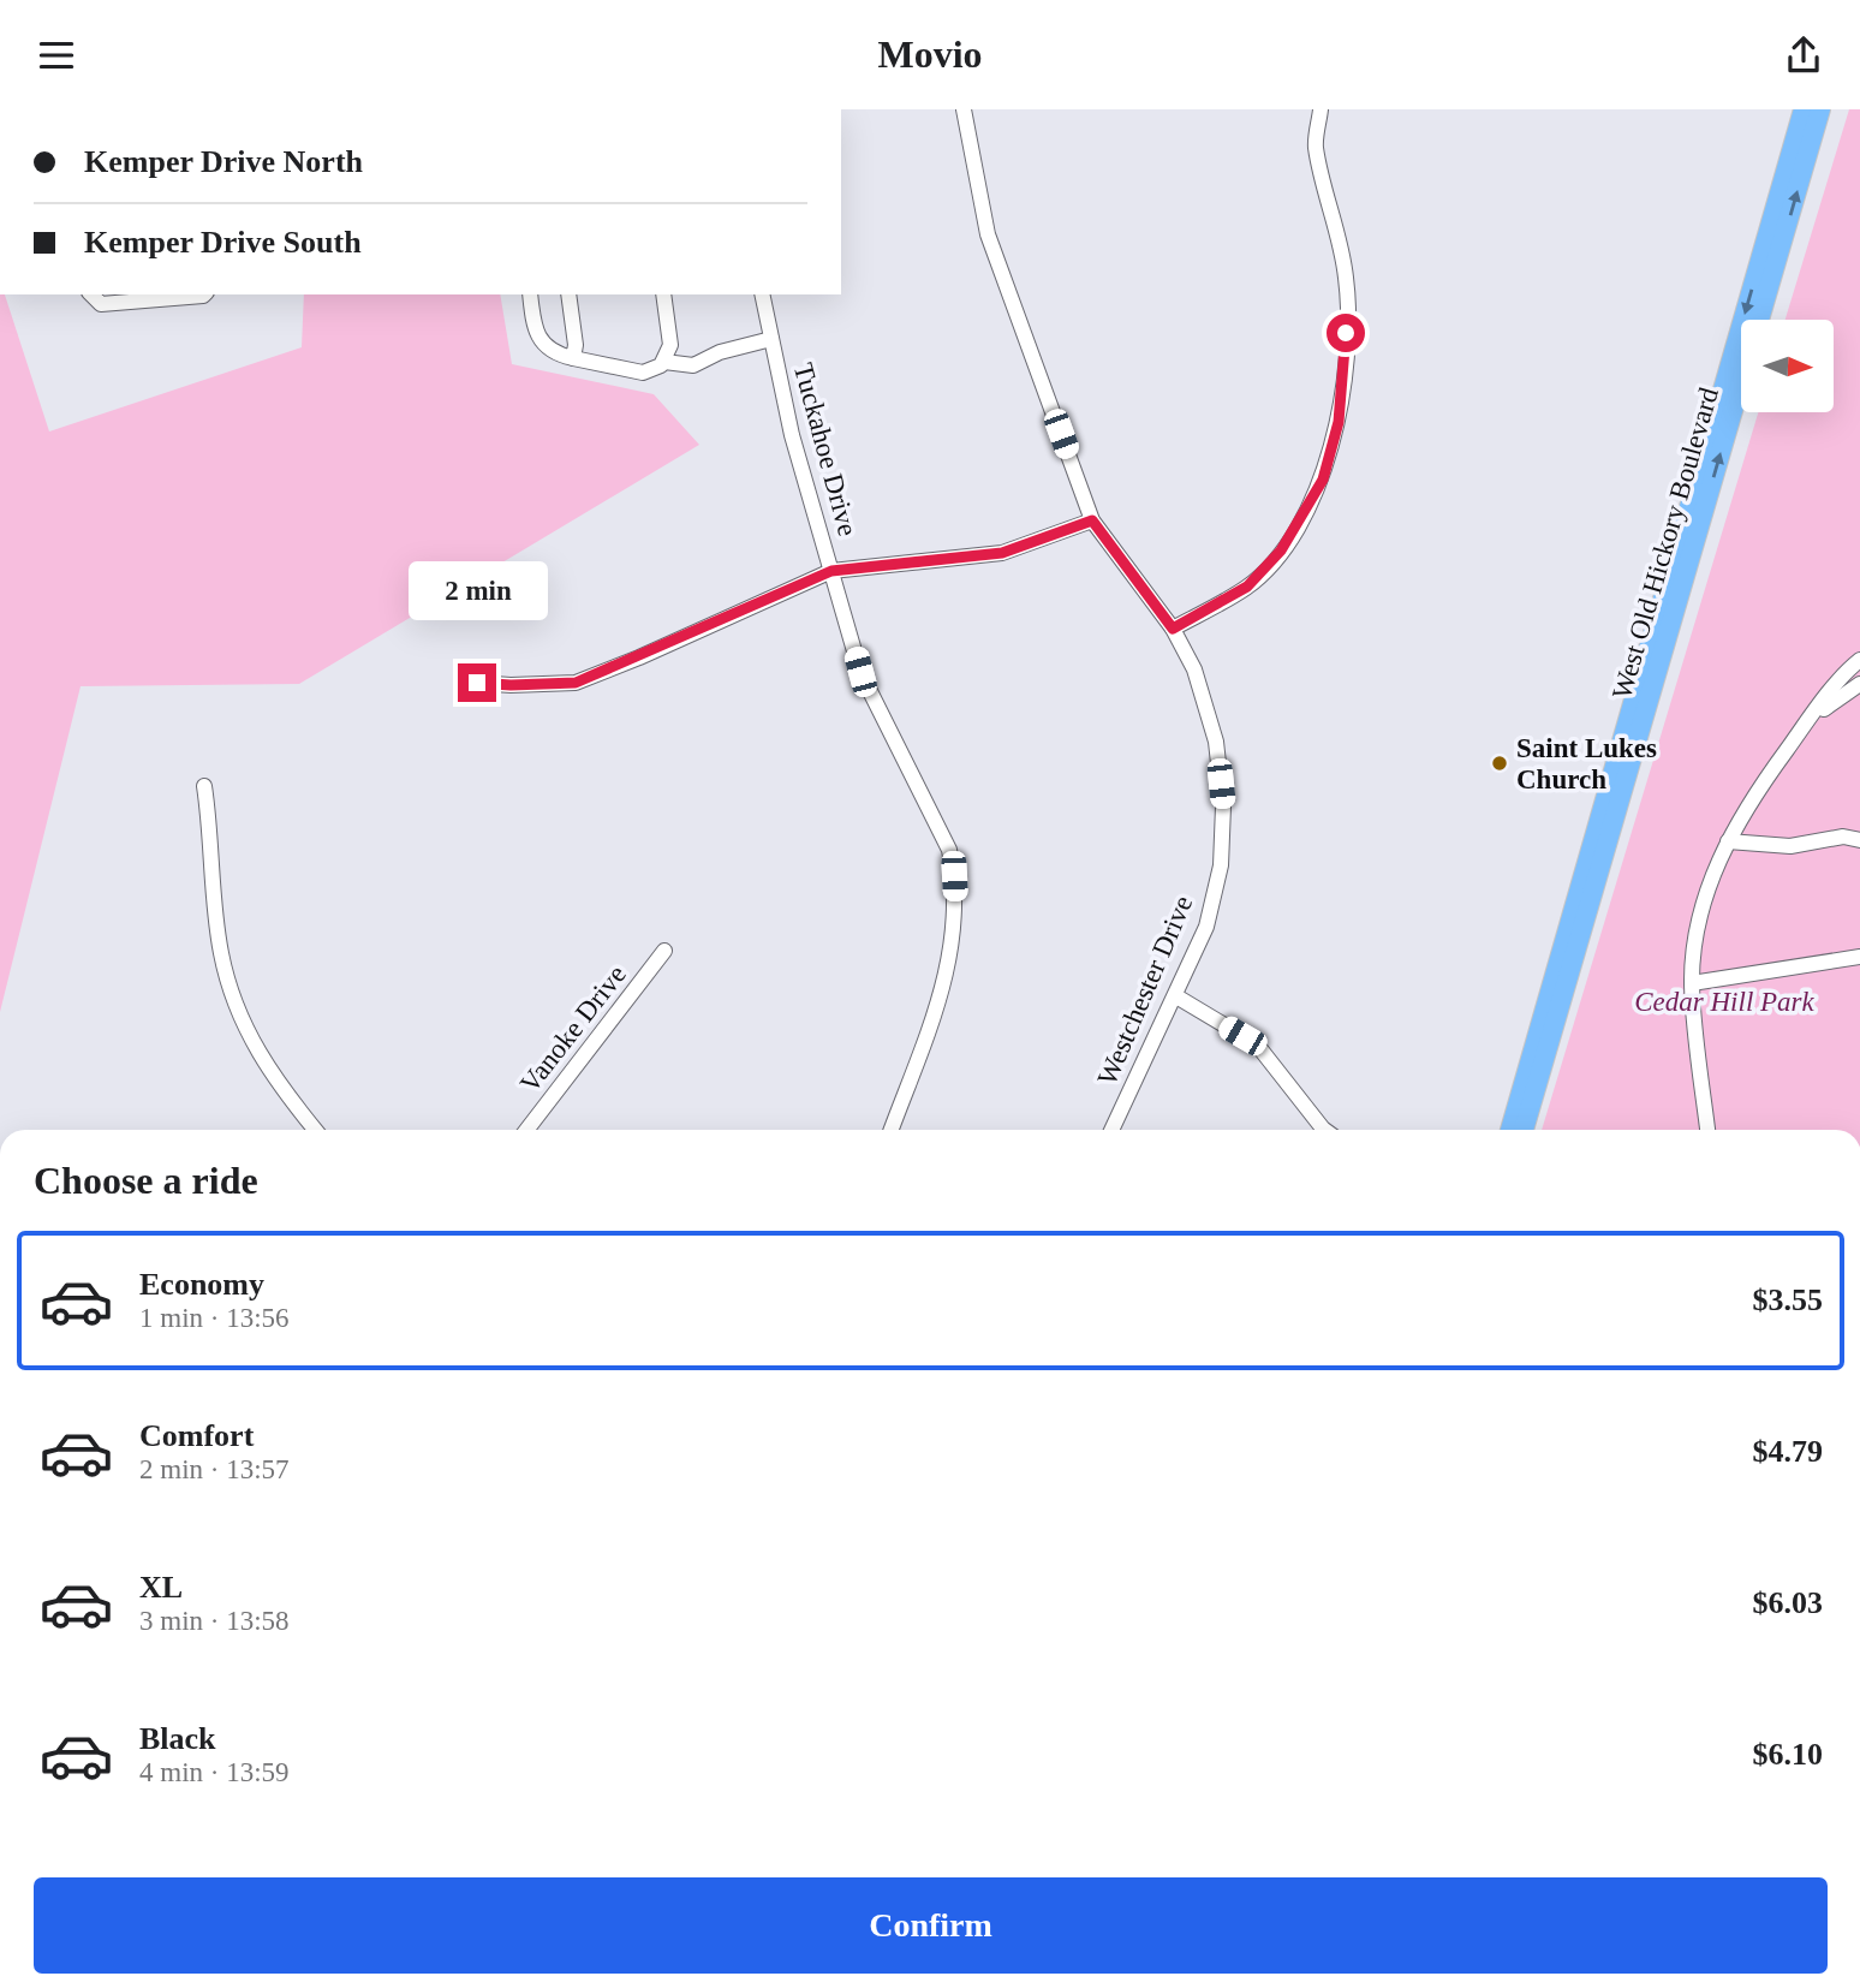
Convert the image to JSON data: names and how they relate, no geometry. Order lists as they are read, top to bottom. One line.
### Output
{"streets":{"main road":["West Old Hickory Boulevard"],"street":["Tuckahoe Drive","Westchester Drive","Vanoke Drive"]},"parks":["Cedar Hill Park"],"places":["Saint Lukes Church"],"north":"right","page":{"header":"Movio","banner":["Kemper Drive North","Kemper Drive South"],"bubble":"2 min","heading":"Choose a ride","list":[{"name":"Economy","note":"1 min · 13:56","value":"$3.55"},{"name":"Comfort","note":"2 min · 13:57","value":"$4.79"},{"name":"XL","note":"3 min · 13:58","value":"$6.03"},{"name":"Black","note":"4 min · 13:59","value":"$6.10"}],"buttons":"Confirm"}}
